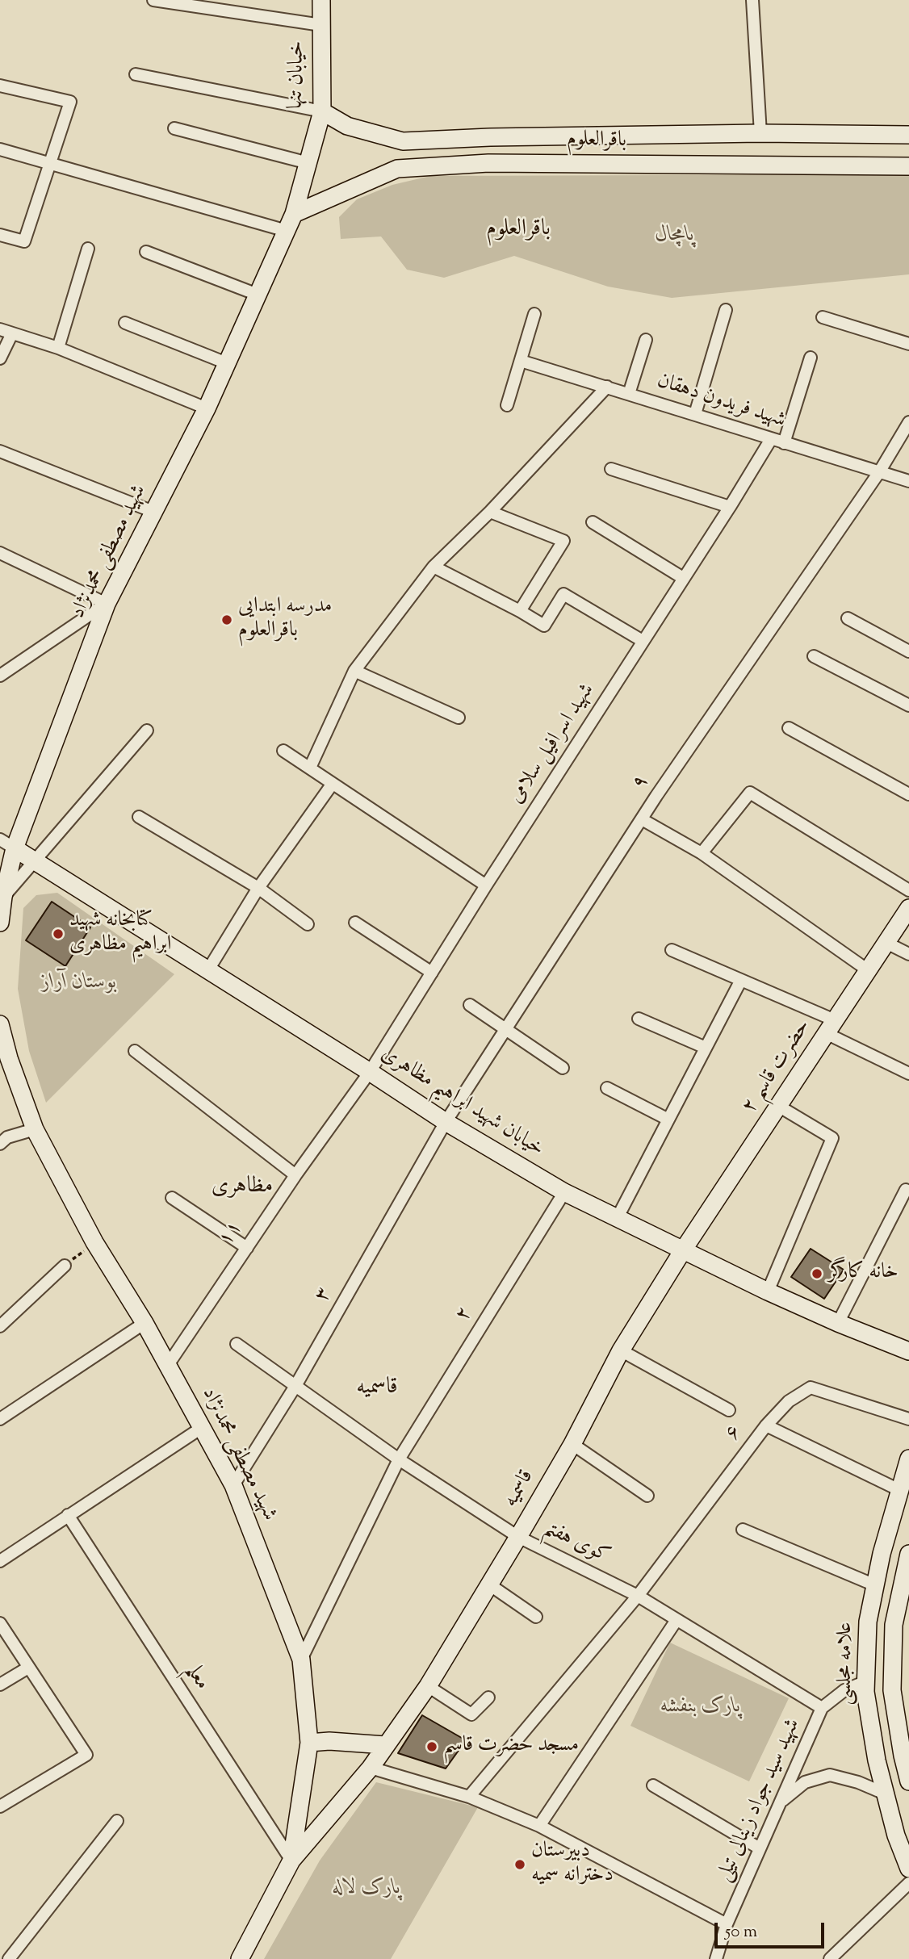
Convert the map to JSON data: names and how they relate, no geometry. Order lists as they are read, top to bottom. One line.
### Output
{"streets":{"main road":["خیابان تنها","باقرالعلوم","شهید مصطفی محمدنژاد","۲ حضرت قاسم","خیابان شهید ابراهیم مظاهری","قاسمیه","علامه مجلسی"],"street":["شهید فریدون دهقان","شهید اسرافیل سلامی","۹","۱۱","۳","۲","۶","کوی هفتم","معلم","شهید سید جواد زینالی تیلی"]},"crossings":[["خیابان تنها","باقرالعلوم"],["خیابان تنها","شهید مصطفی محمدنژاد"],["باقرالعلوم","شهید مصطفی محمدنژاد"],["شهید فریدون دهقان","شهید اسرافیل سلامی"],["شهید فریدون دهقان","۹"],["شهید مصطفی محمدنژاد","خیابان شهید ابراهیم مظاهری"],["شهید مصطفی محمدنژاد","۱۱"],["شهید مصطفی محمدنژاد","۳"],["شهید مصطفی محمدنژاد","۲"],["شهید مصطفی محمدنژاد","قاسمیه"],["شهید مصطفی محمدنژاد","معلم"],["شهید اسرافیل سلامی","خیابان شهید ابراهیم مظاهری"],["شهید اسرافیل سلامی","۱۱"],["۹","خیابان شهید ابراهیم مظاهری"],["۹","۳"],["۲ حضرت قاسم","خیابان شهید ابراهیم مظاهری"],["۲ حضرت قاسم","قاسمیه"],["خیابان شهید ابراهیم مظاهری","۱۱"],["خیابان شهید ابراهیم مظاهری","۳"],["خیابان شهید ابراهیم مظاهری","۲"],["خیابان شهید ابراهیم مظاهری","قاسمیه"],["۳","کوی هفتم"],["۲","کوی هفتم"],["۶","کوی هفتم"],["قاسمیه","کوی هفتم"],["قاسمیه","معلم"],["کوی هفتم","شهید سید جواد زینالی تیلی"],["علامه مجلسی","شهید سید جواد زینالی تیلی"]],"districts":["باقرالعلوم","مظاهری","قاسمیه"],"parks":["پامچال","بوستان آراز","پارک بنفشه","پارک لاله"],"places":["مدرسه ابتدایی باقرالعلوم","کتابخانه شهید ابراهیم مظاهری","خانه کارگر","مسجد حضرت قاسم","دبیرستان دخترانه سمیه"],"scale_bar":"50 m"}
